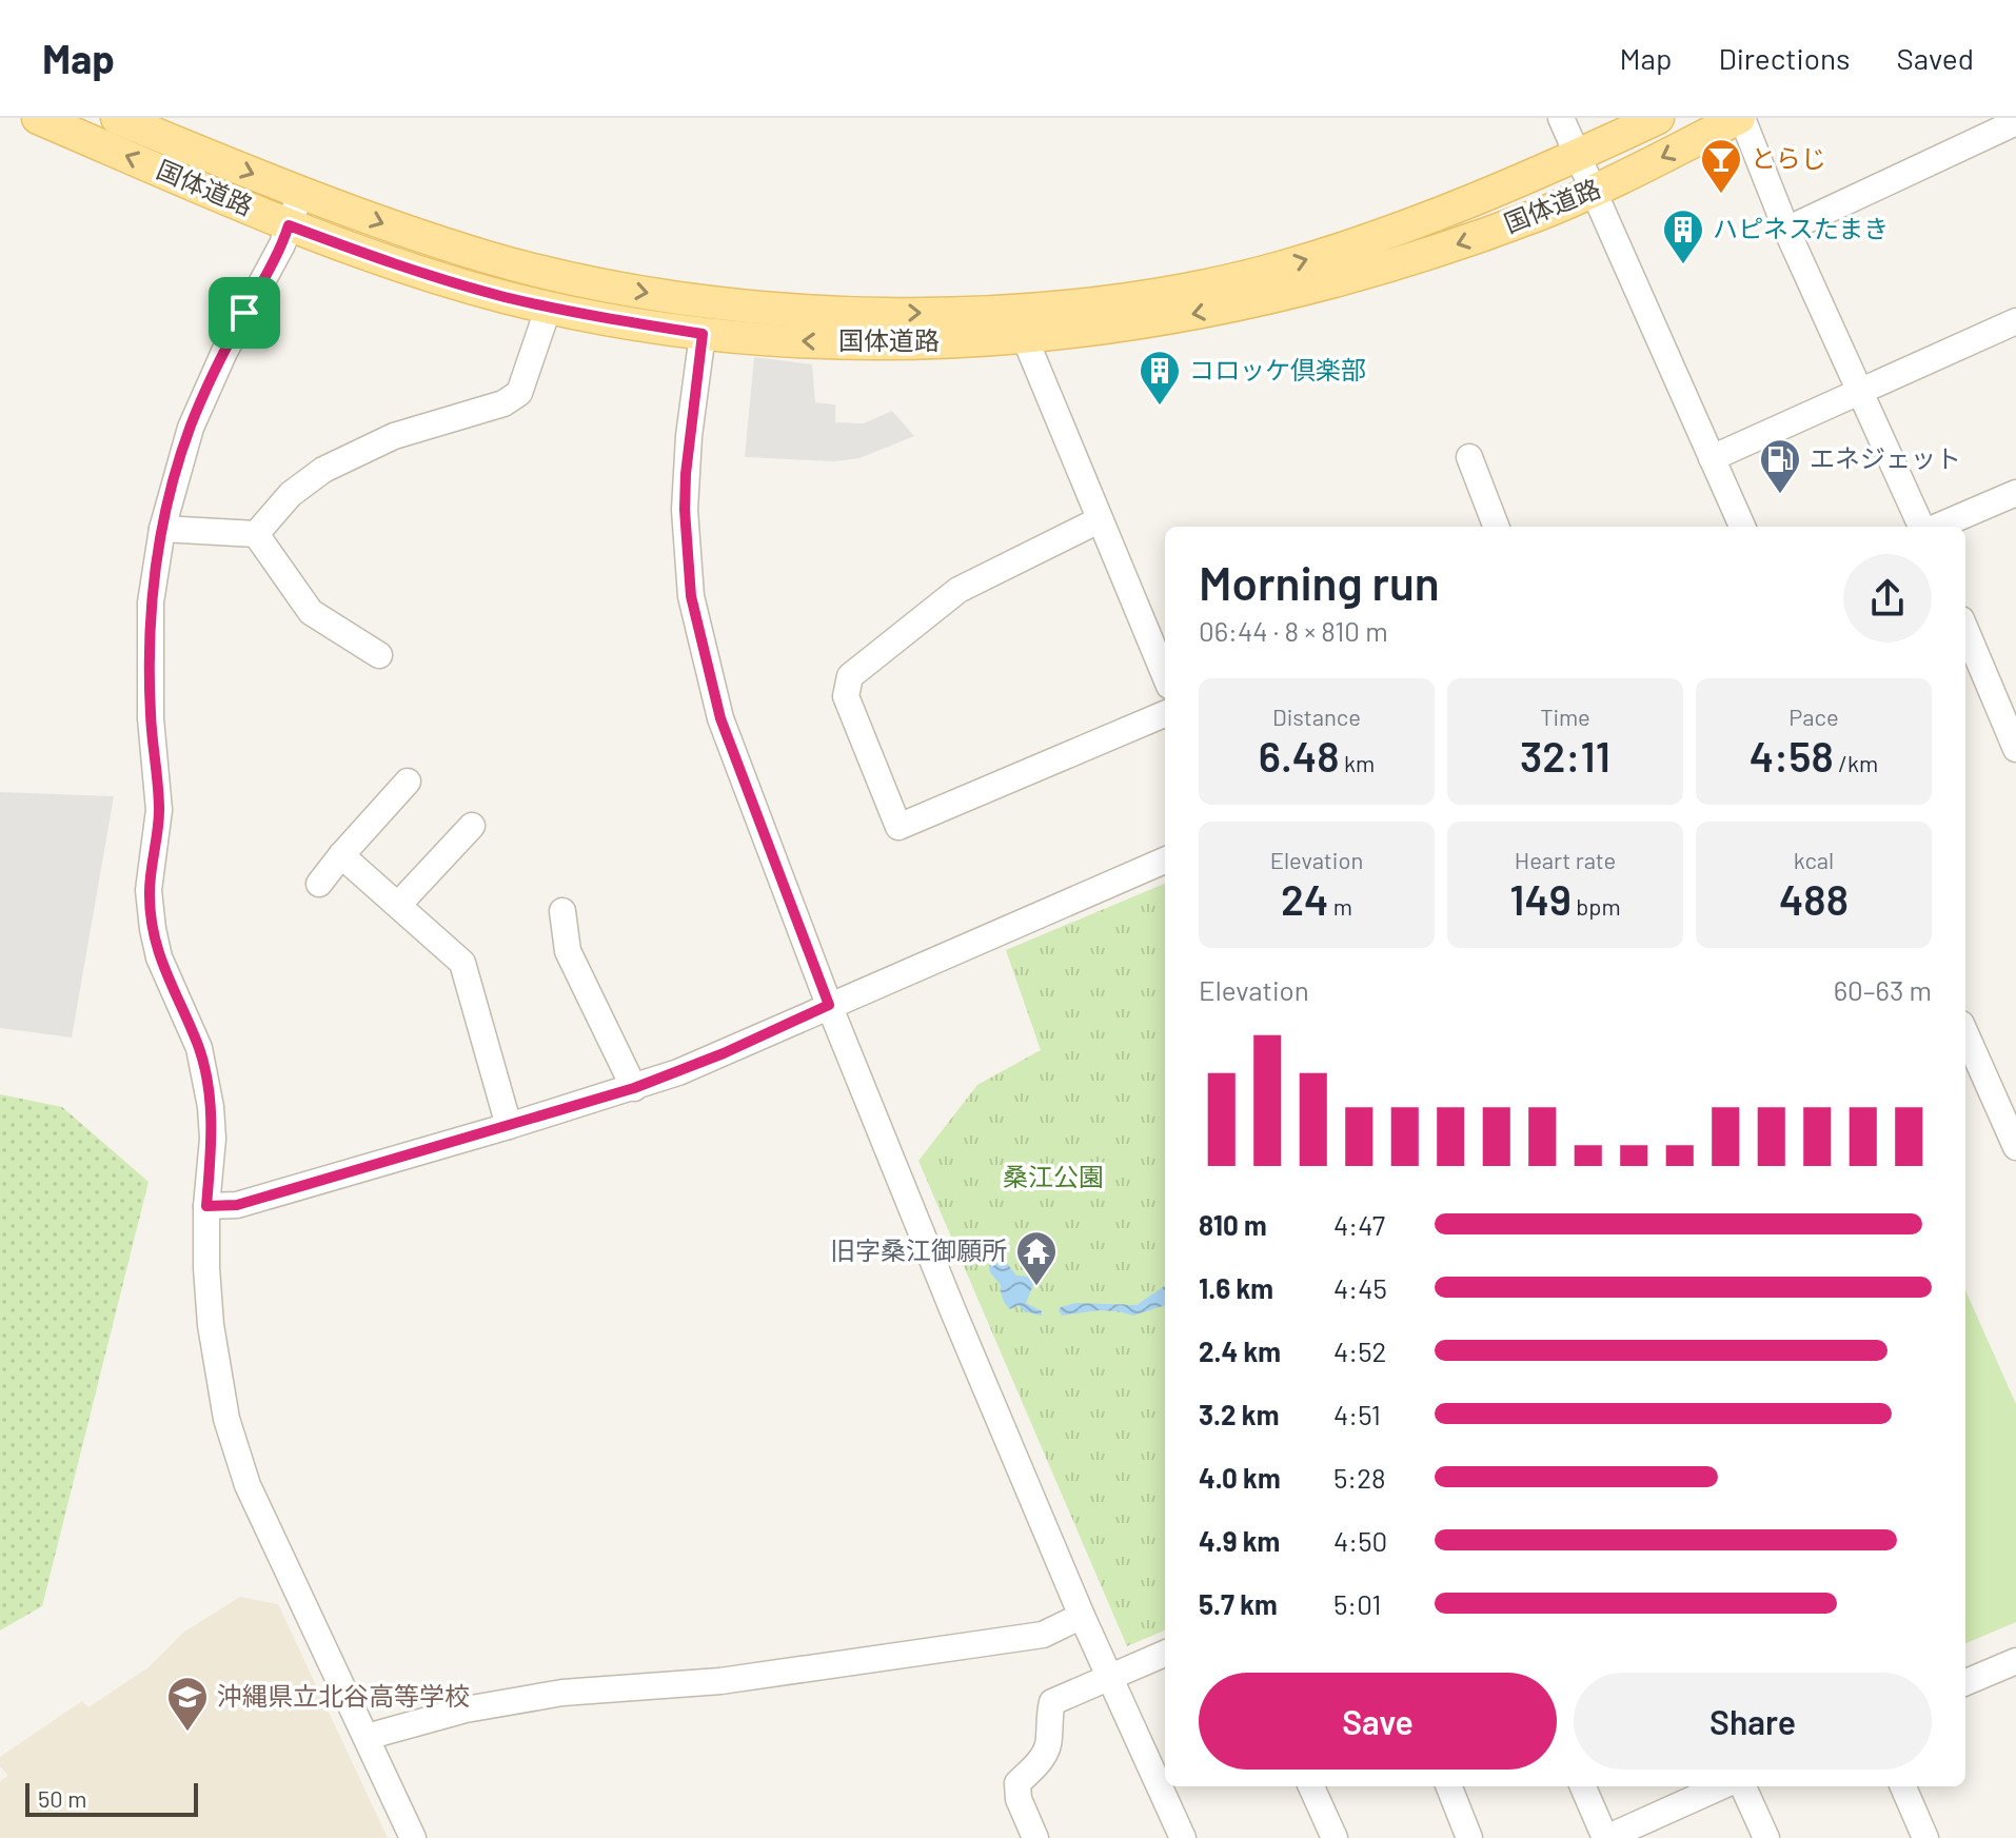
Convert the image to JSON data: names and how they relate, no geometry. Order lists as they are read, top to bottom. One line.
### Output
{"streets":{"main road":["国体道路"]},"parks":["桑江公園"],"places":{"bar":["とらじ"],"building":["ハピネスたまき","コロッケ倶楽部"],"fuel station":["エネジェット"],"temple":["旧字桑江御願所"],"school or university":["沖縄県立北谷高等学校"]},"scale_bar":"50 m","page":{"header":"Map","nav":["Map","Directions","Saved"],"heading":["Morning run","06:44 · 8 × 810 m"],"stats":[["Distance","6.48 km"],["Time","32:11"],["Pace","4:58 /km"],["Elevation","24 m"],["Heart rate","149 bpm"],["kcal","488"]],"chart":["Elevation","60–63 m"],"list":[{"name":"810 m","note":"4:47"},{"name":"1.6 km","note":"4:45"},{"name":"2.4 km","note":"4:52"},{"name":"3.2 km","note":"4:51"},{"name":"4.0 km","note":"5:28"},{"name":"4.9 km","note":"4:50"},{"name":"5.7 km","note":"5:01"}],"buttons":["Save","Share"],"scale":"50 m"}}
